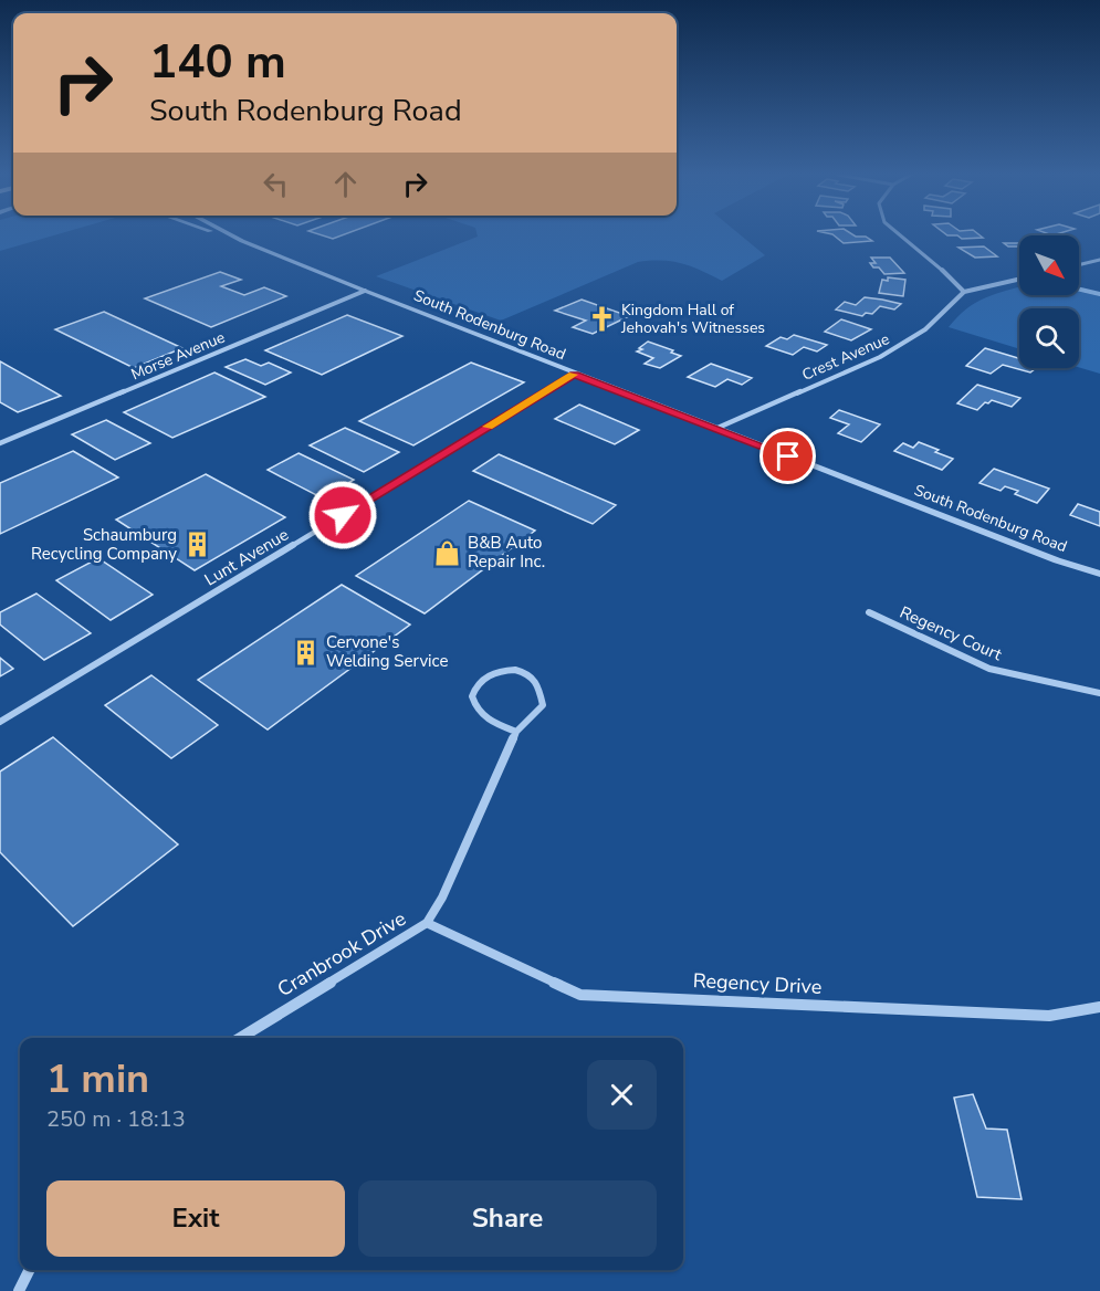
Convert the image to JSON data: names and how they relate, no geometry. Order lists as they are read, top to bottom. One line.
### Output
{"streets":{"street":["South Rodenburg Road","Morse Avenue","Crest Avenue","Lunt Avenue","Regency Court","Cranbrook Drive","Regency Drive"]},"crossings":[["South Rodenburg Road","Morse Avenue"],["South Rodenburg Road","Crest Avenue"],["South Rodenburg Road","Lunt Avenue"],["Cranbrook Drive","Regency Drive"]],"places":{"church":["Kingdom Hall of Jehovah's Witnesses"],"building":["Schaumburg Recycling Company","Cervone's Welding Service"],"shop":["B&B Auto Repair Inc."]},"north":"bottom right","page":{"turn":["140 m","South Rodenburg Road"],"heading":["1 min","250 m · 18:13"],"buttons":["Exit","Share"]}}
